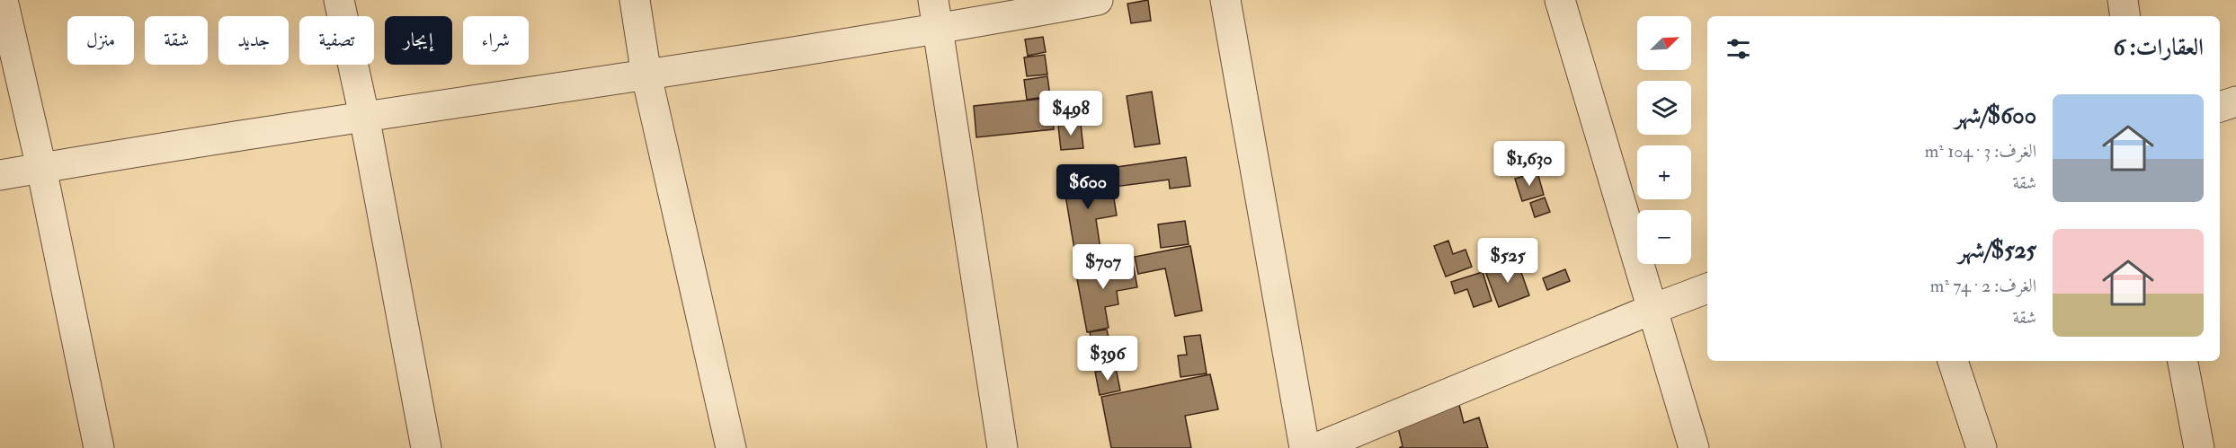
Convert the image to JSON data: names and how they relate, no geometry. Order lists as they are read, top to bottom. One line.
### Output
{"north":"top right","page":{"map_buttons":["+","−"],"chip":["شراء","إيجار","تصفية","جديد","شقة","منزل"],"heading":"العقارات: 6","list":[{"name":"$600/شهر","note":"الغرف: 3 · 104 m² · شقة"},{"name":"$525/شهر","note":"الغرف: 2 · 74 m² · شقة"}],"price":["$498","$1,630","$600","$525","$707","$396"]}}
